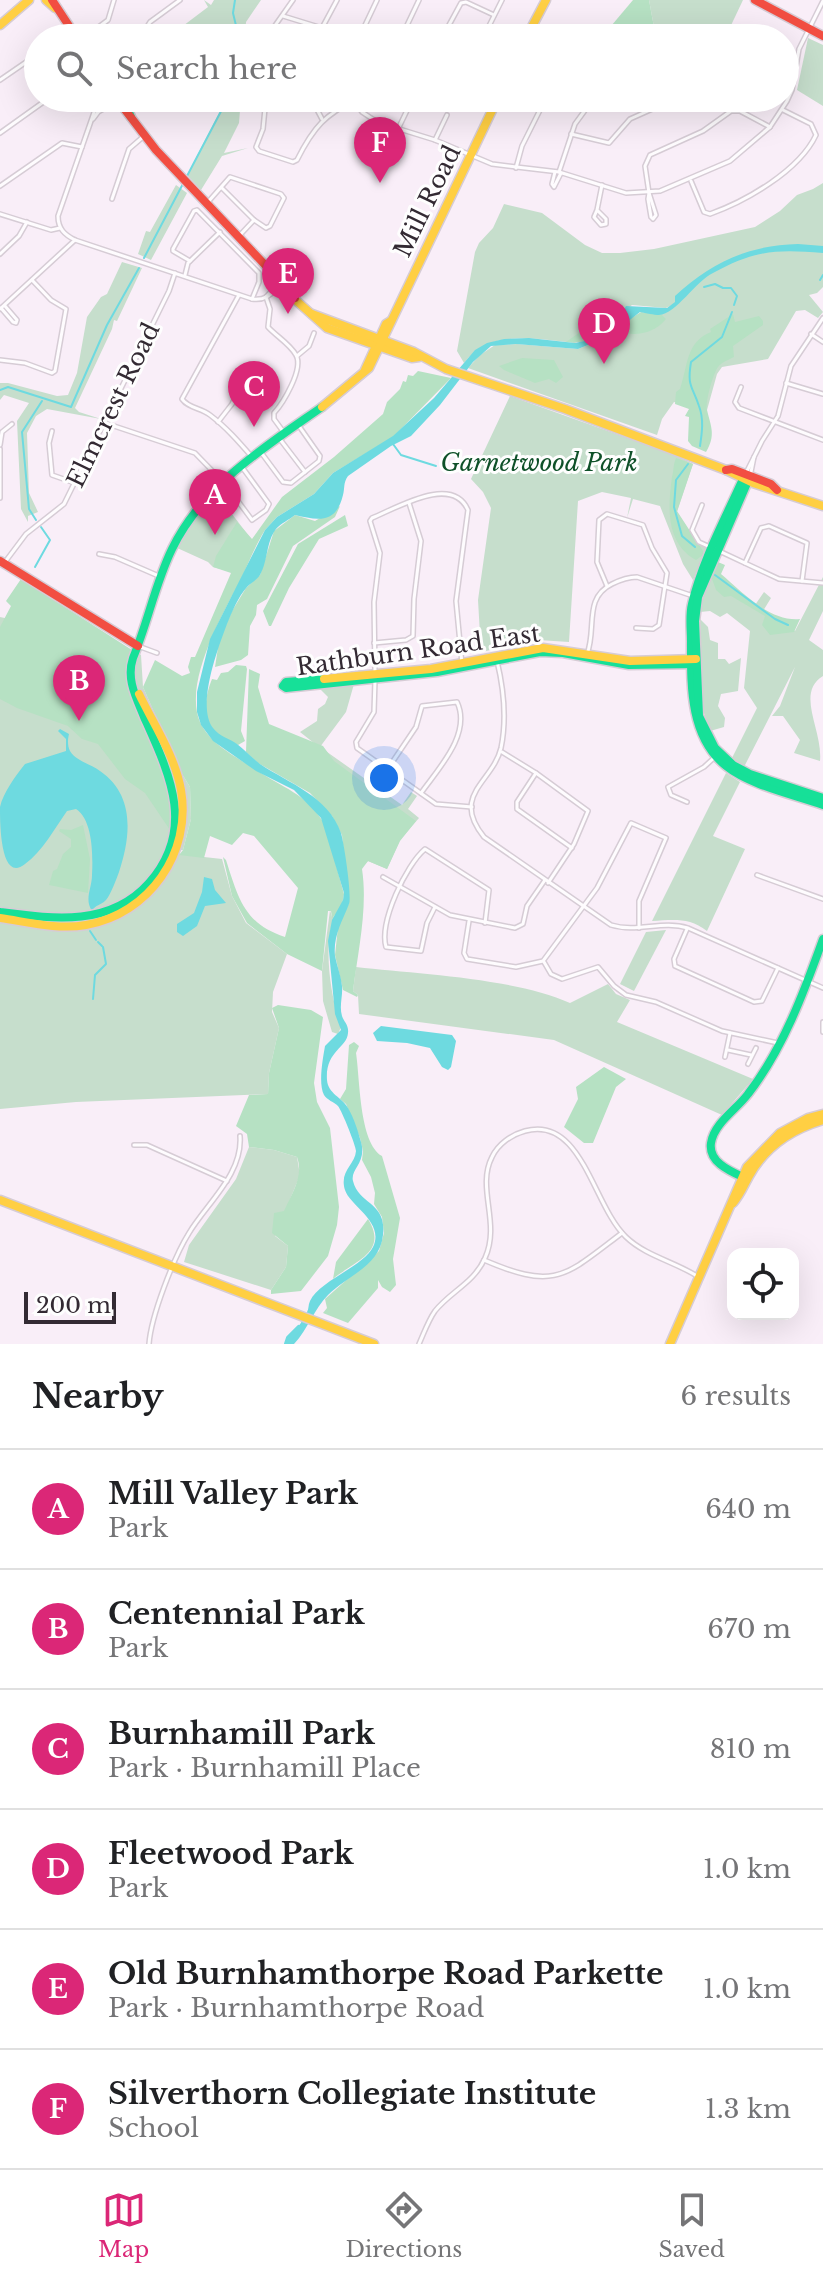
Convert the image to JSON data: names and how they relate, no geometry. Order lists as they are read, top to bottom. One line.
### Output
{"streets":{"street":["Mill Road","Elmcrest Road","Rathburn Road East"]},"parks":["Garnetwood Park"],"scale_bar":"200 m","page":{"search":"Search here","pins":["F","E","D","C","A","B"],"scale":"200 m","heading":["Nearby","6 results"],"list":[{"mark":"A","name":"Mill Valley Park","note":"Park","value":"640 m"},{"mark":"B","name":"Centennial Park","note":"Park","value":"670 m"},{"mark":"C","name":"Burnhamill Park","note":"Park · Burnhamill Place","value":"810 m"},{"mark":"D","name":"Fleetwood Park","note":"Park","value":"1.0 km"},{"mark":"E","name":"Old Burnhamthorpe Road Parkette","note":"Park · Burnhamthorpe Road","value":"1.0 km"},{"mark":"F","name":"Silverthorn Collegiate Institute","note":"School","value":"1.3 km"}],"nav":["Map","Directions","Saved"]}}
